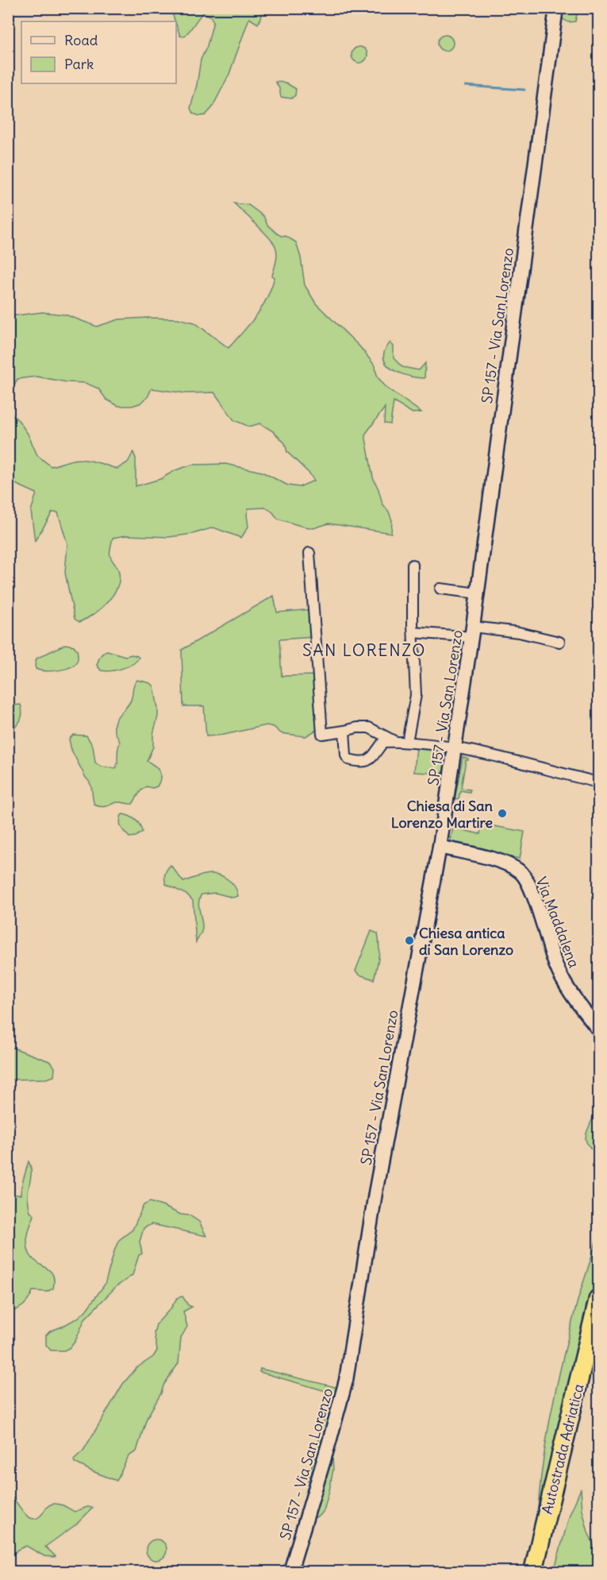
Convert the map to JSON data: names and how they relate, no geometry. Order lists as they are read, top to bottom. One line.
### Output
{"streets":{"highway":["Autostrada Adriatica"],"main road":["SP 157 - Via San Lorenzo","Via Maddalena"]},"crossings":[["SP 157 - Via San Lorenzo","Via Maddalena"]],"districts":["SAN LORENZO"],"places":["Chiesa di San Lorenzo Martire","Chiesa antica di San Lorenzo"],"legend":["Road","Park"]}
